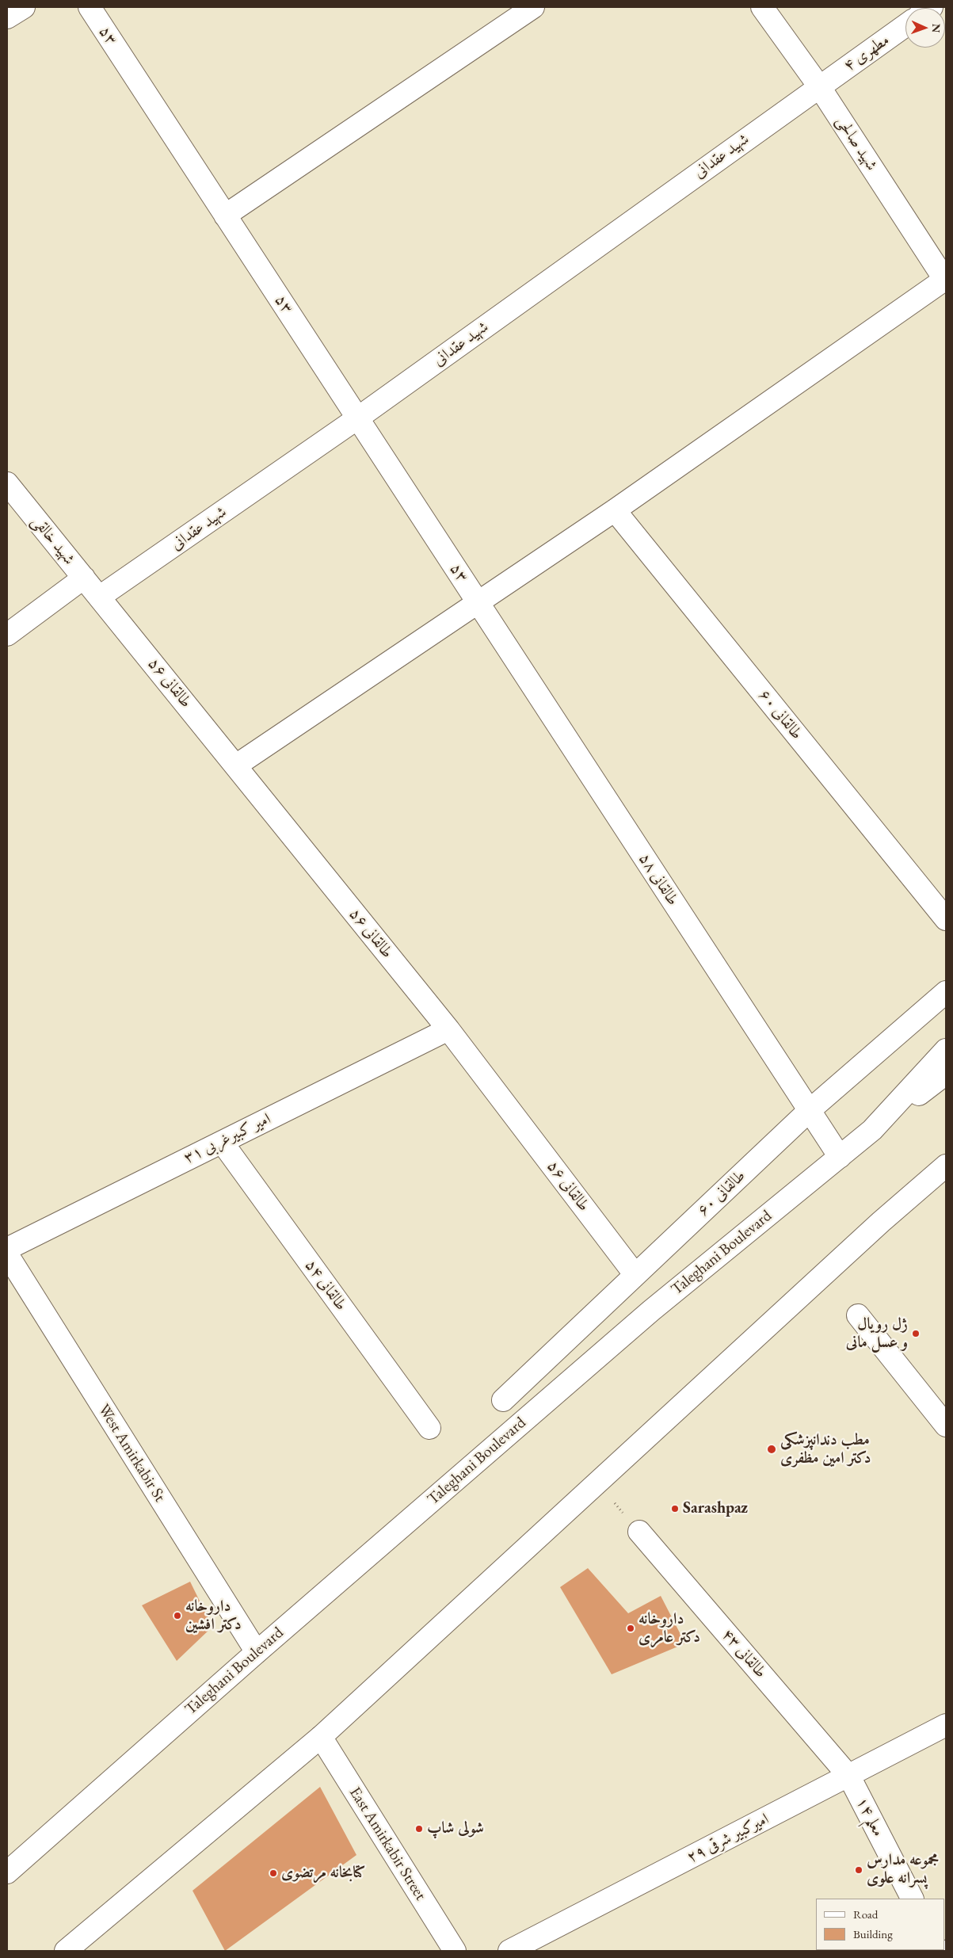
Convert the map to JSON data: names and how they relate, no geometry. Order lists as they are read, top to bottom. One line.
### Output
{"streets":{"street":["۵۳","مطهری ۴","شهید صالحی","شهید عقدانی","شهید خالقی","طالقانی ۵۶","طالقانی ۶۰","طالقانی ۵۸","امیر کبیرغربی ۳۱","Taleghani Boulevard","طالقانی ۵۴","West Amirkabir St","طالقانی ۴۳","معلم ۱۴","امیرکبیر شرقی ۲۹","East Amirkabir Street"]},"crossings":[["۵۳","شهید عقدانی"],["۵۳","طالقانی ۵۸"],["مطهری ۴","شهید صالحی"],["مطهری ۴","شهید عقدانی"],["شهید صالحی","شهید عقدانی"],["شهید عقدانی","شهید خالقی"],["شهید عقدانی","طالقانی ۵۶"],["شهید خالقی","طالقانی ۵۶"],["طالقانی ۵۶","طالقانی ۶۰"],["طالقانی ۵۶","امیر کبیرغربی ۳۱"],["طالقانی ۶۰","طالقانی ۵۸"],["طالقانی ۵۸","Taleghani Boulevard"],["امیر کبیرغربی ۳۱","طالقانی ۵۴"],["Taleghani Boulevard","West Amirkabir St"],["طالقانی ۴۳","معلم ۱۴"],["طالقانی ۴۳","امیرکبیر شرقی ۲۹"],["معلم ۱۴","امیرکبیر شرقی ۲۹"]],"places":["ژل رویال و عسل مانی","مطب دندانپزشکی دکتر امین مظفری","Sarashpaz","داروخانه دکتر افشین","داروخانه دکتر عامری","شولی شاپ","مجموعه مدارس پسرانه علوی","کتابخانه مرتضوی"],"legend":["Road","Building"],"north":"right"}
